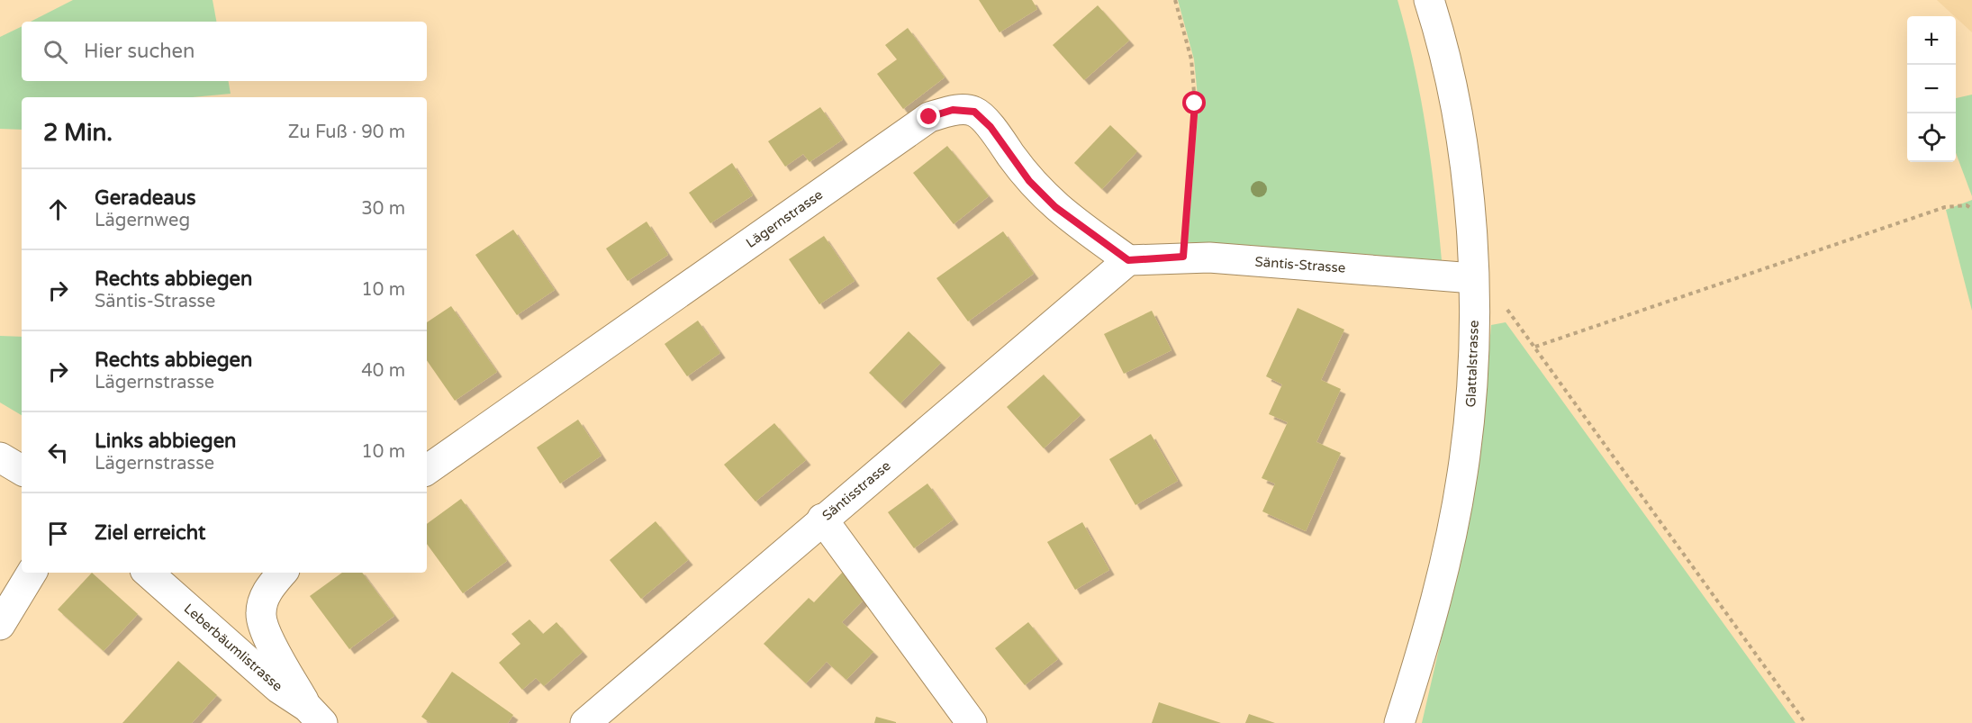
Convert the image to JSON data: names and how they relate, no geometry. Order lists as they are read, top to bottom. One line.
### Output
{"streets":{"street":["Lägernstrasse","Säntis-Strasse","Glattalstrasse","Säntisstrasse","Leberbäumlistrasse"]},"crossings":[["Lägernstrasse","Säntis-Strasse"],["Lägernstrasse","Säntisstrasse"],["Säntis-Strasse","Glattalstrasse"],["Säntis-Strasse","Säntisstrasse"]],"page":{"map_buttons":["+","−"],"search":"Hier suchen","heading":["2 Min.","Zu Fuß · 90 m"],"list":[["Geradeaus","Lägernweg","30 m"],["Rechts abbiegen","Säntis-Strasse","10 m"],["Rechts abbiegen","Lägernstrasse","40 m"],["Links abbiegen","Lägernstrasse","10 m"],"Ziel erreicht"]}}
